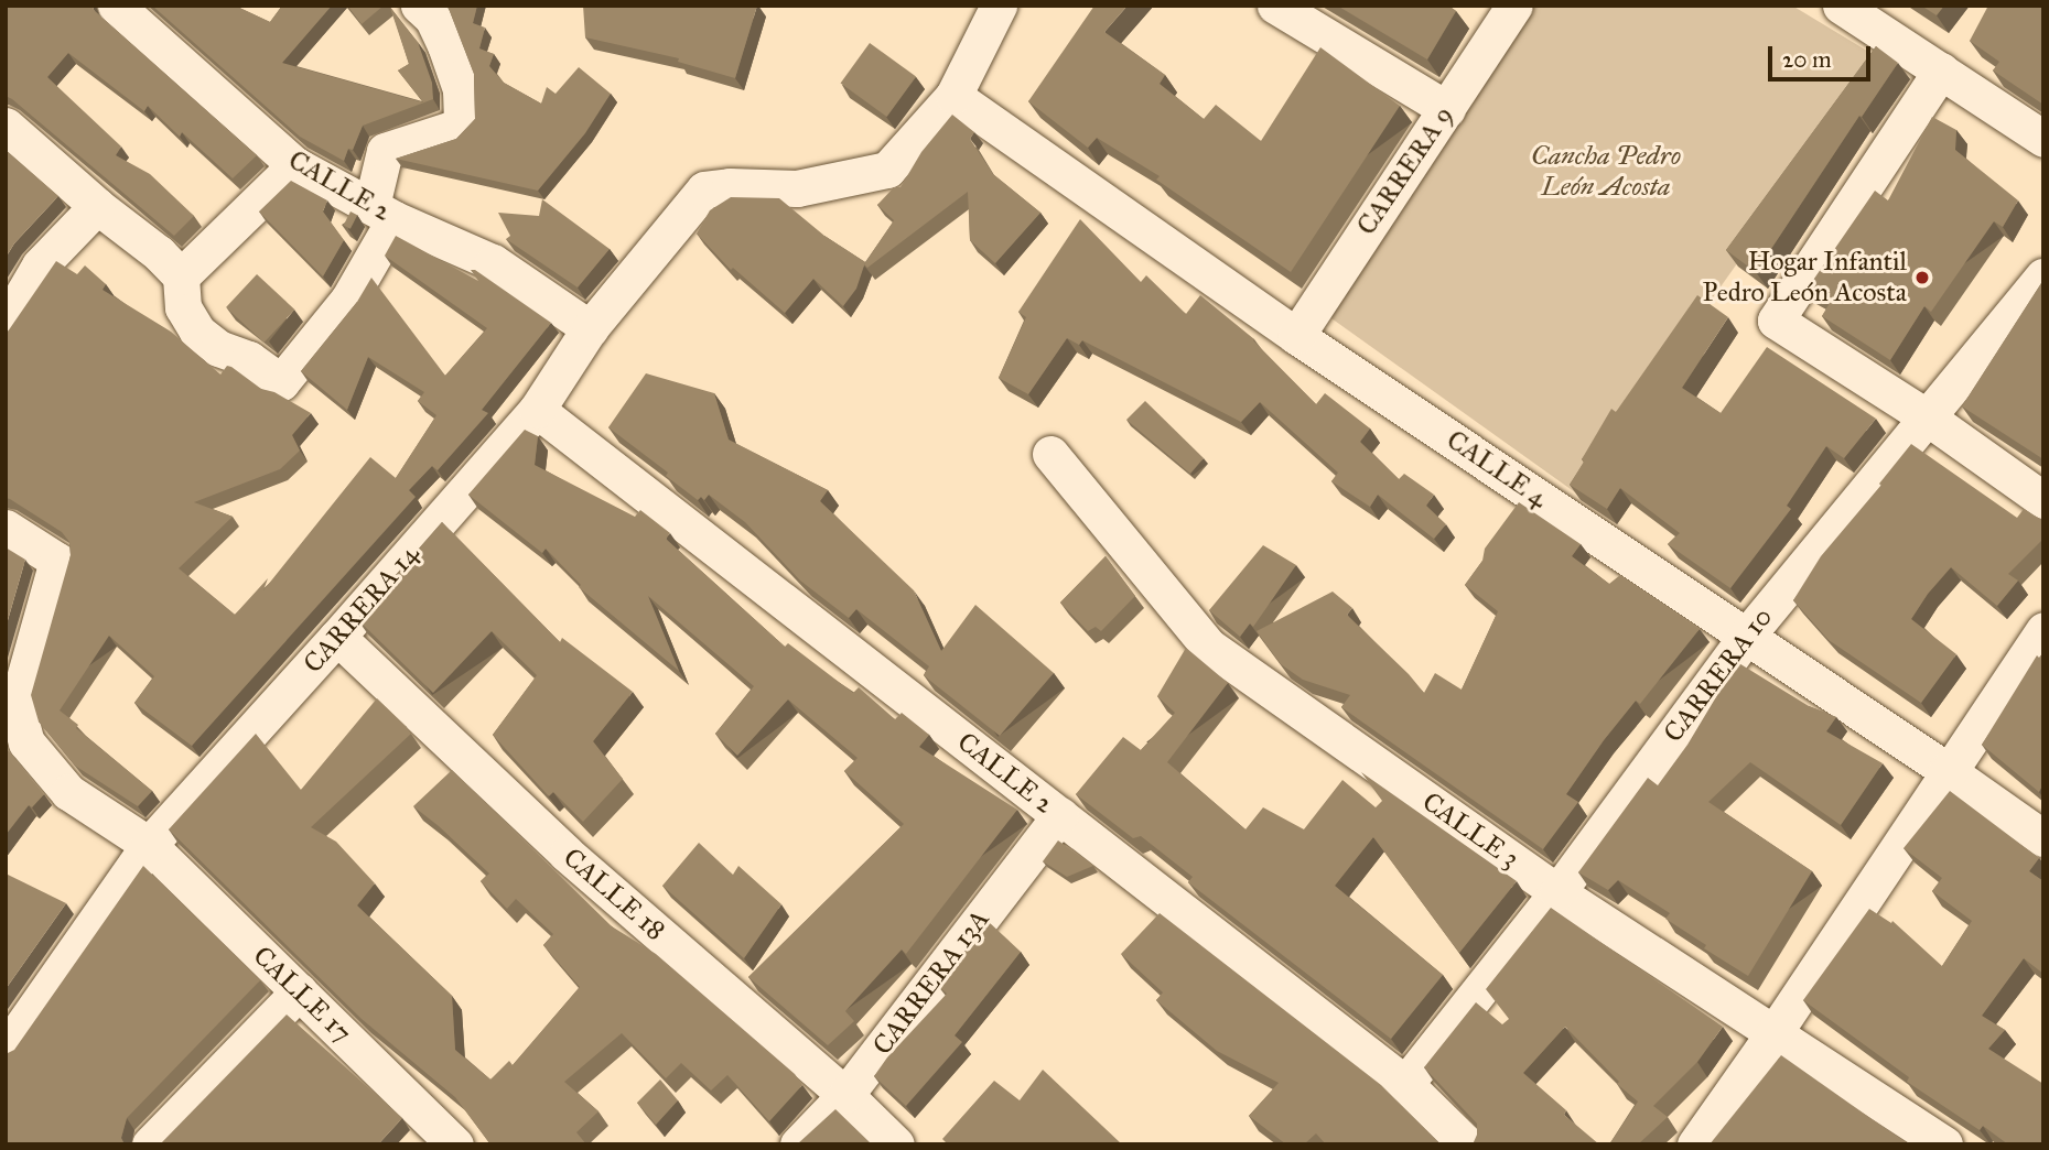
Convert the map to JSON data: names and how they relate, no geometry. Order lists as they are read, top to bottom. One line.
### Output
{"streets":{"street":["CARRERA 9","CALLE 2","CALLE 4","CARRERA 14","CARRERA 10","CALLE 3","CALLE 18","CARRERA 13A","CALLE 17"]},"crossings":[["CARRERA 9","CALLE 4"],["CALLE 2","CARRERA 14"],["CALLE 2","CARRERA 10"],["CALLE 2","CARRERA 13A"],["CALLE 4","CARRERA 14"],["CALLE 4","CARRERA 10"],["CARRERA 14","CALLE 18"],["CARRERA 14","CALLE 17"],["CARRERA 10","CALLE 3"],["CALLE 18","CARRERA 13A"]],"parks":["Cancha Pedro León Acosta"],"places":["Hogar Infantil Pedro León Acosta"],"scale_bar":"20 m"}
